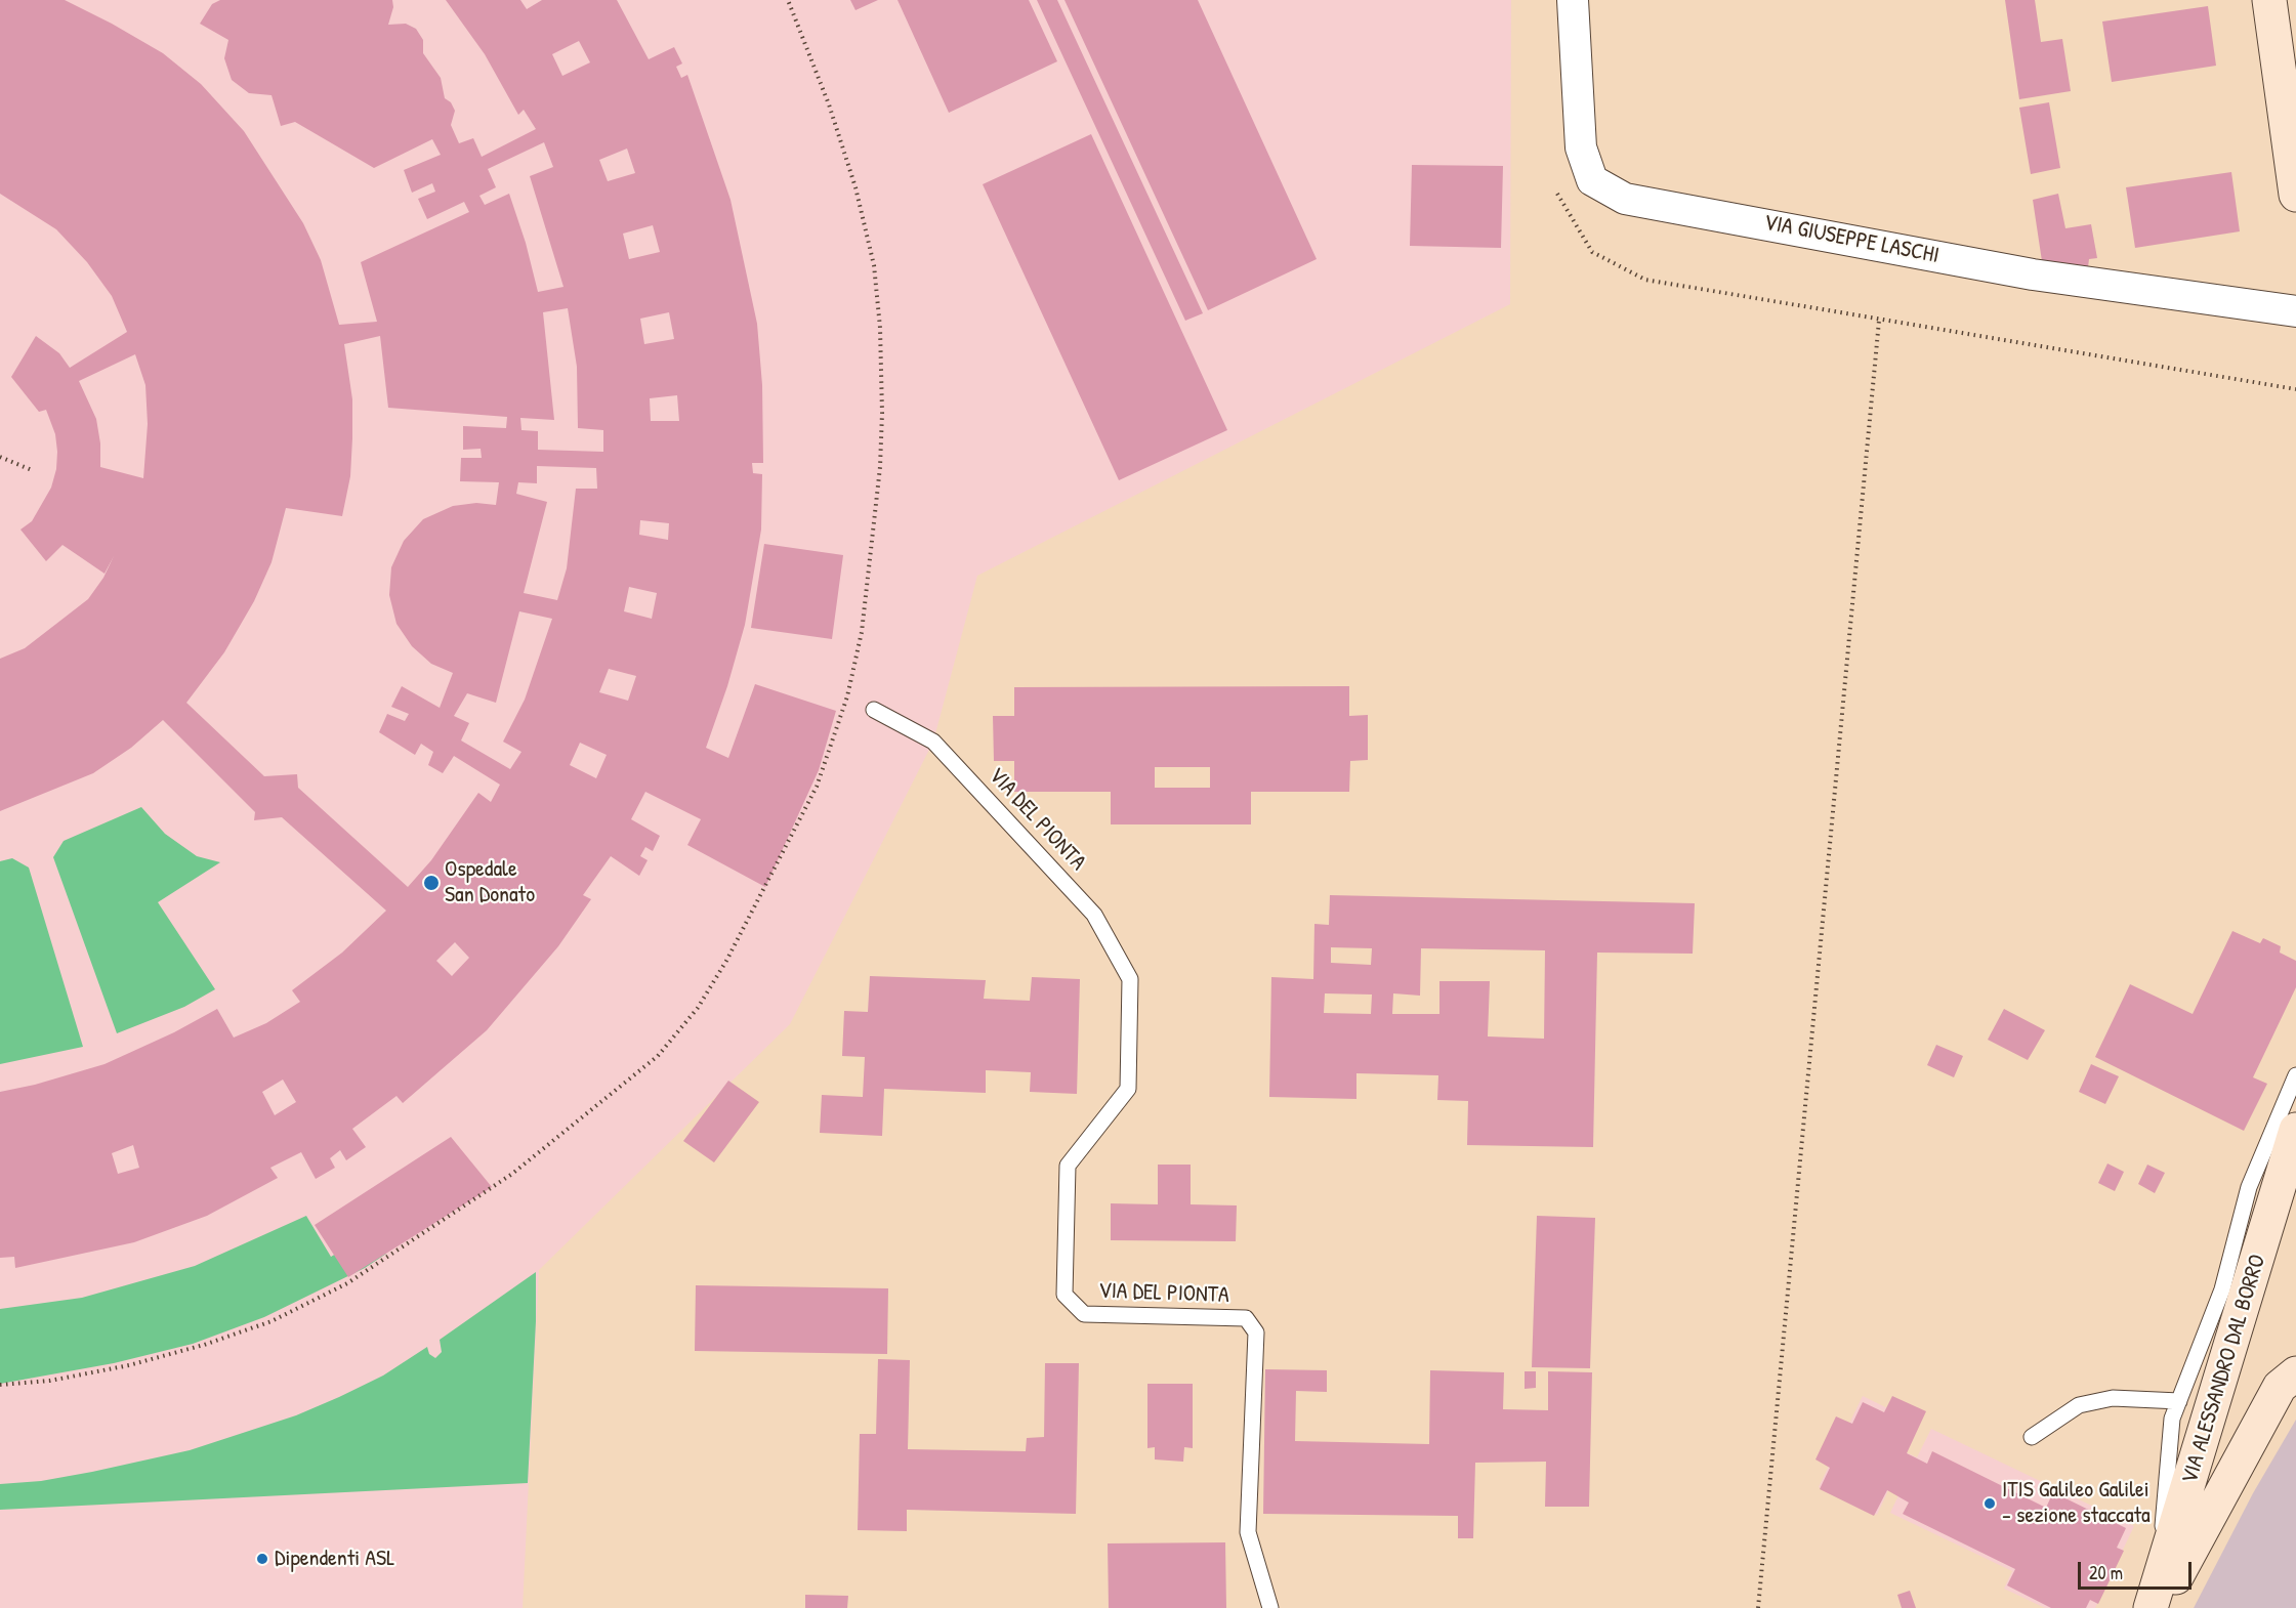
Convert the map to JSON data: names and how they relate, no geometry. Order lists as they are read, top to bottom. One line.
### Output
{"streets":{"main road":["VIA ALESSANDRO DAL BORRO"],"street":["VIA GIUSEPPE LASCHI"],"lane":["VIA DEL PIONTA"]},"places":["Ospedale San Donato","ITIS Galileo Galilei - sezione staccata","Dipendenti ASL"],"scale_bar":"20 m"}
